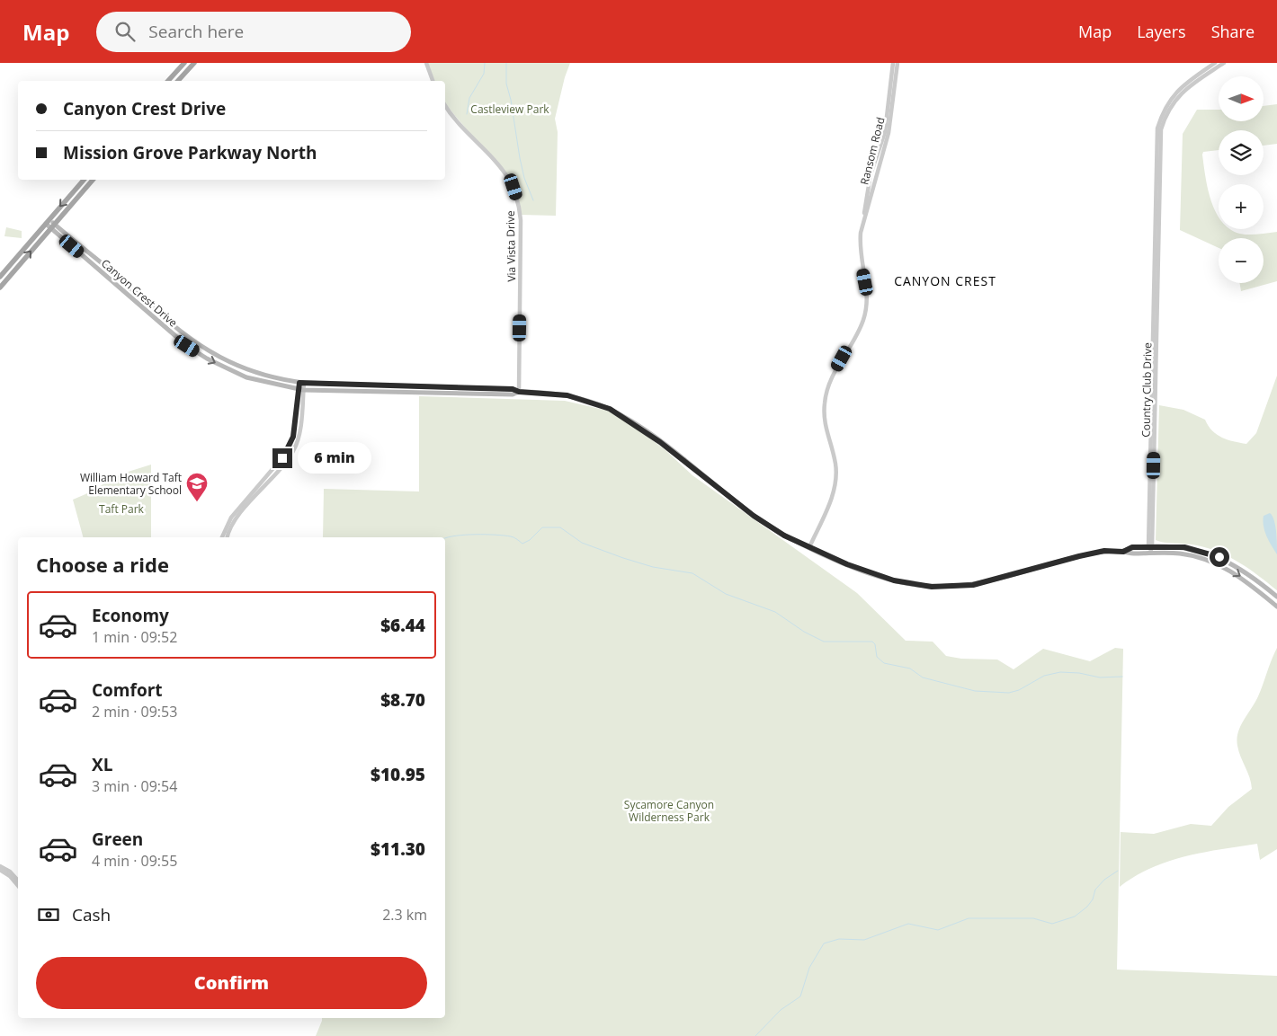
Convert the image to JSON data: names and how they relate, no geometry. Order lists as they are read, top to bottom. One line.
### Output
{"streets":{"main road":["Canyon Crest Drive"],"street":["Ransom Road","Via Vista Drive","Country Club Drive"]},"crossings":[["Ransom Road","Canyon Crest Drive"],["Via Vista Drive","Canyon Crest Drive"],["Canyon Crest Drive","Country Club Drive"]],"districts":["CANYON CREST"],"parks":["Castleview Park","Taft Park","Sycamore Canyon Wilderness Park"],"places":{"school or university":["William Howard Taft Elementary School"]},"north":"right","page":{"header":"Map","search":"Search here","nav":["Map","Layers","Share"],"map_buttons":["+","−"],"banner":["Canyon Crest Drive","Mission Grove Parkway North"],"bubble":"6 min","heading":"Choose a ride","list":[{"name":"Economy","note":"1 min · 09:52","value":"$6.44"},{"name":"Comfort","note":"2 min · 09:53","value":"$8.70"},{"name":"XL","note":"3 min · 09:54","value":"$10.95"},{"name":"Green","note":"4 min · 09:55","value":"$11.30"}],"pay":["Cash","2.3 km"],"buttons":"Confirm"}}
